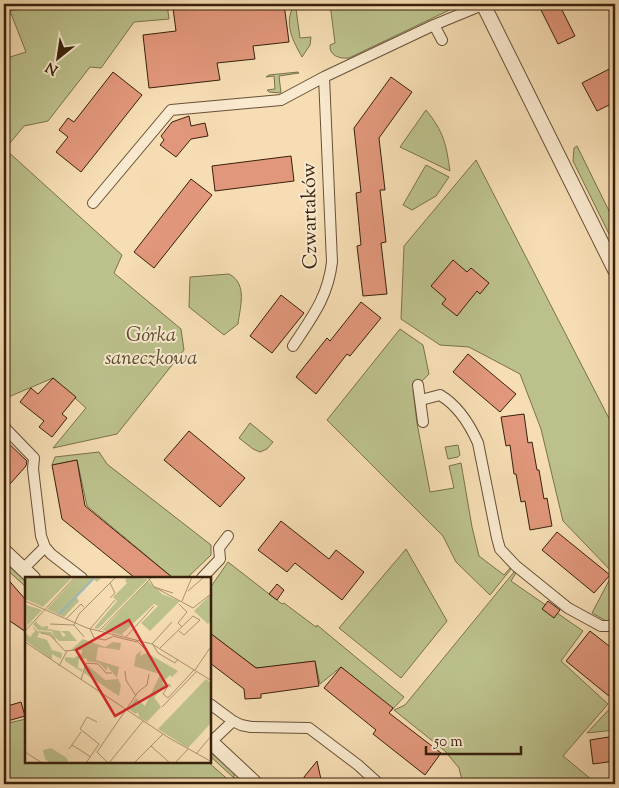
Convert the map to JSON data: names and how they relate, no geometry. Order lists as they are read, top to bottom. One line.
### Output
{"streets":{"street":["Czwartaków"]},"parks":["Górka saneczkowa"],"scale_bar":"50 m","north":"bottom left"}
